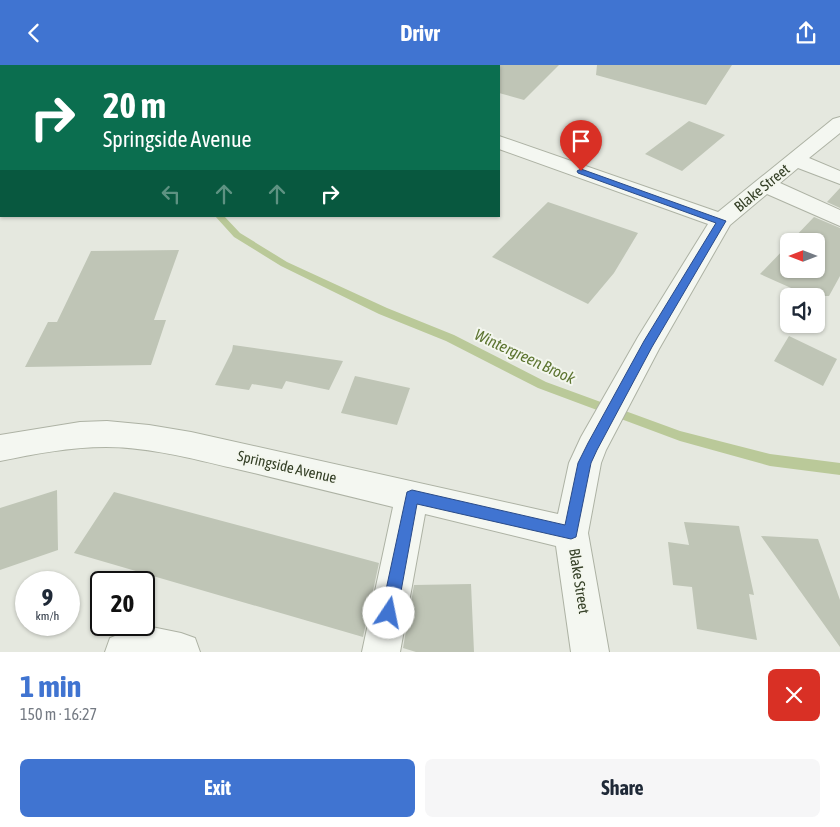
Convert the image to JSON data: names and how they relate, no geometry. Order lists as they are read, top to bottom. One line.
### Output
{"streets":{"street":["Blake Street","Springside Avenue"]},"crossings":[["Blake Street","Springside Avenue"]],"water":["Wintergreen Brook"],"north":"left","page":{"header":"Drivr","turn":["20 m","Springside Avenue"],"speed":"9 km/h","limit":"20","heading":["1 min","150 m · 16:27"],"buttons":["Exit","Share"]}}
